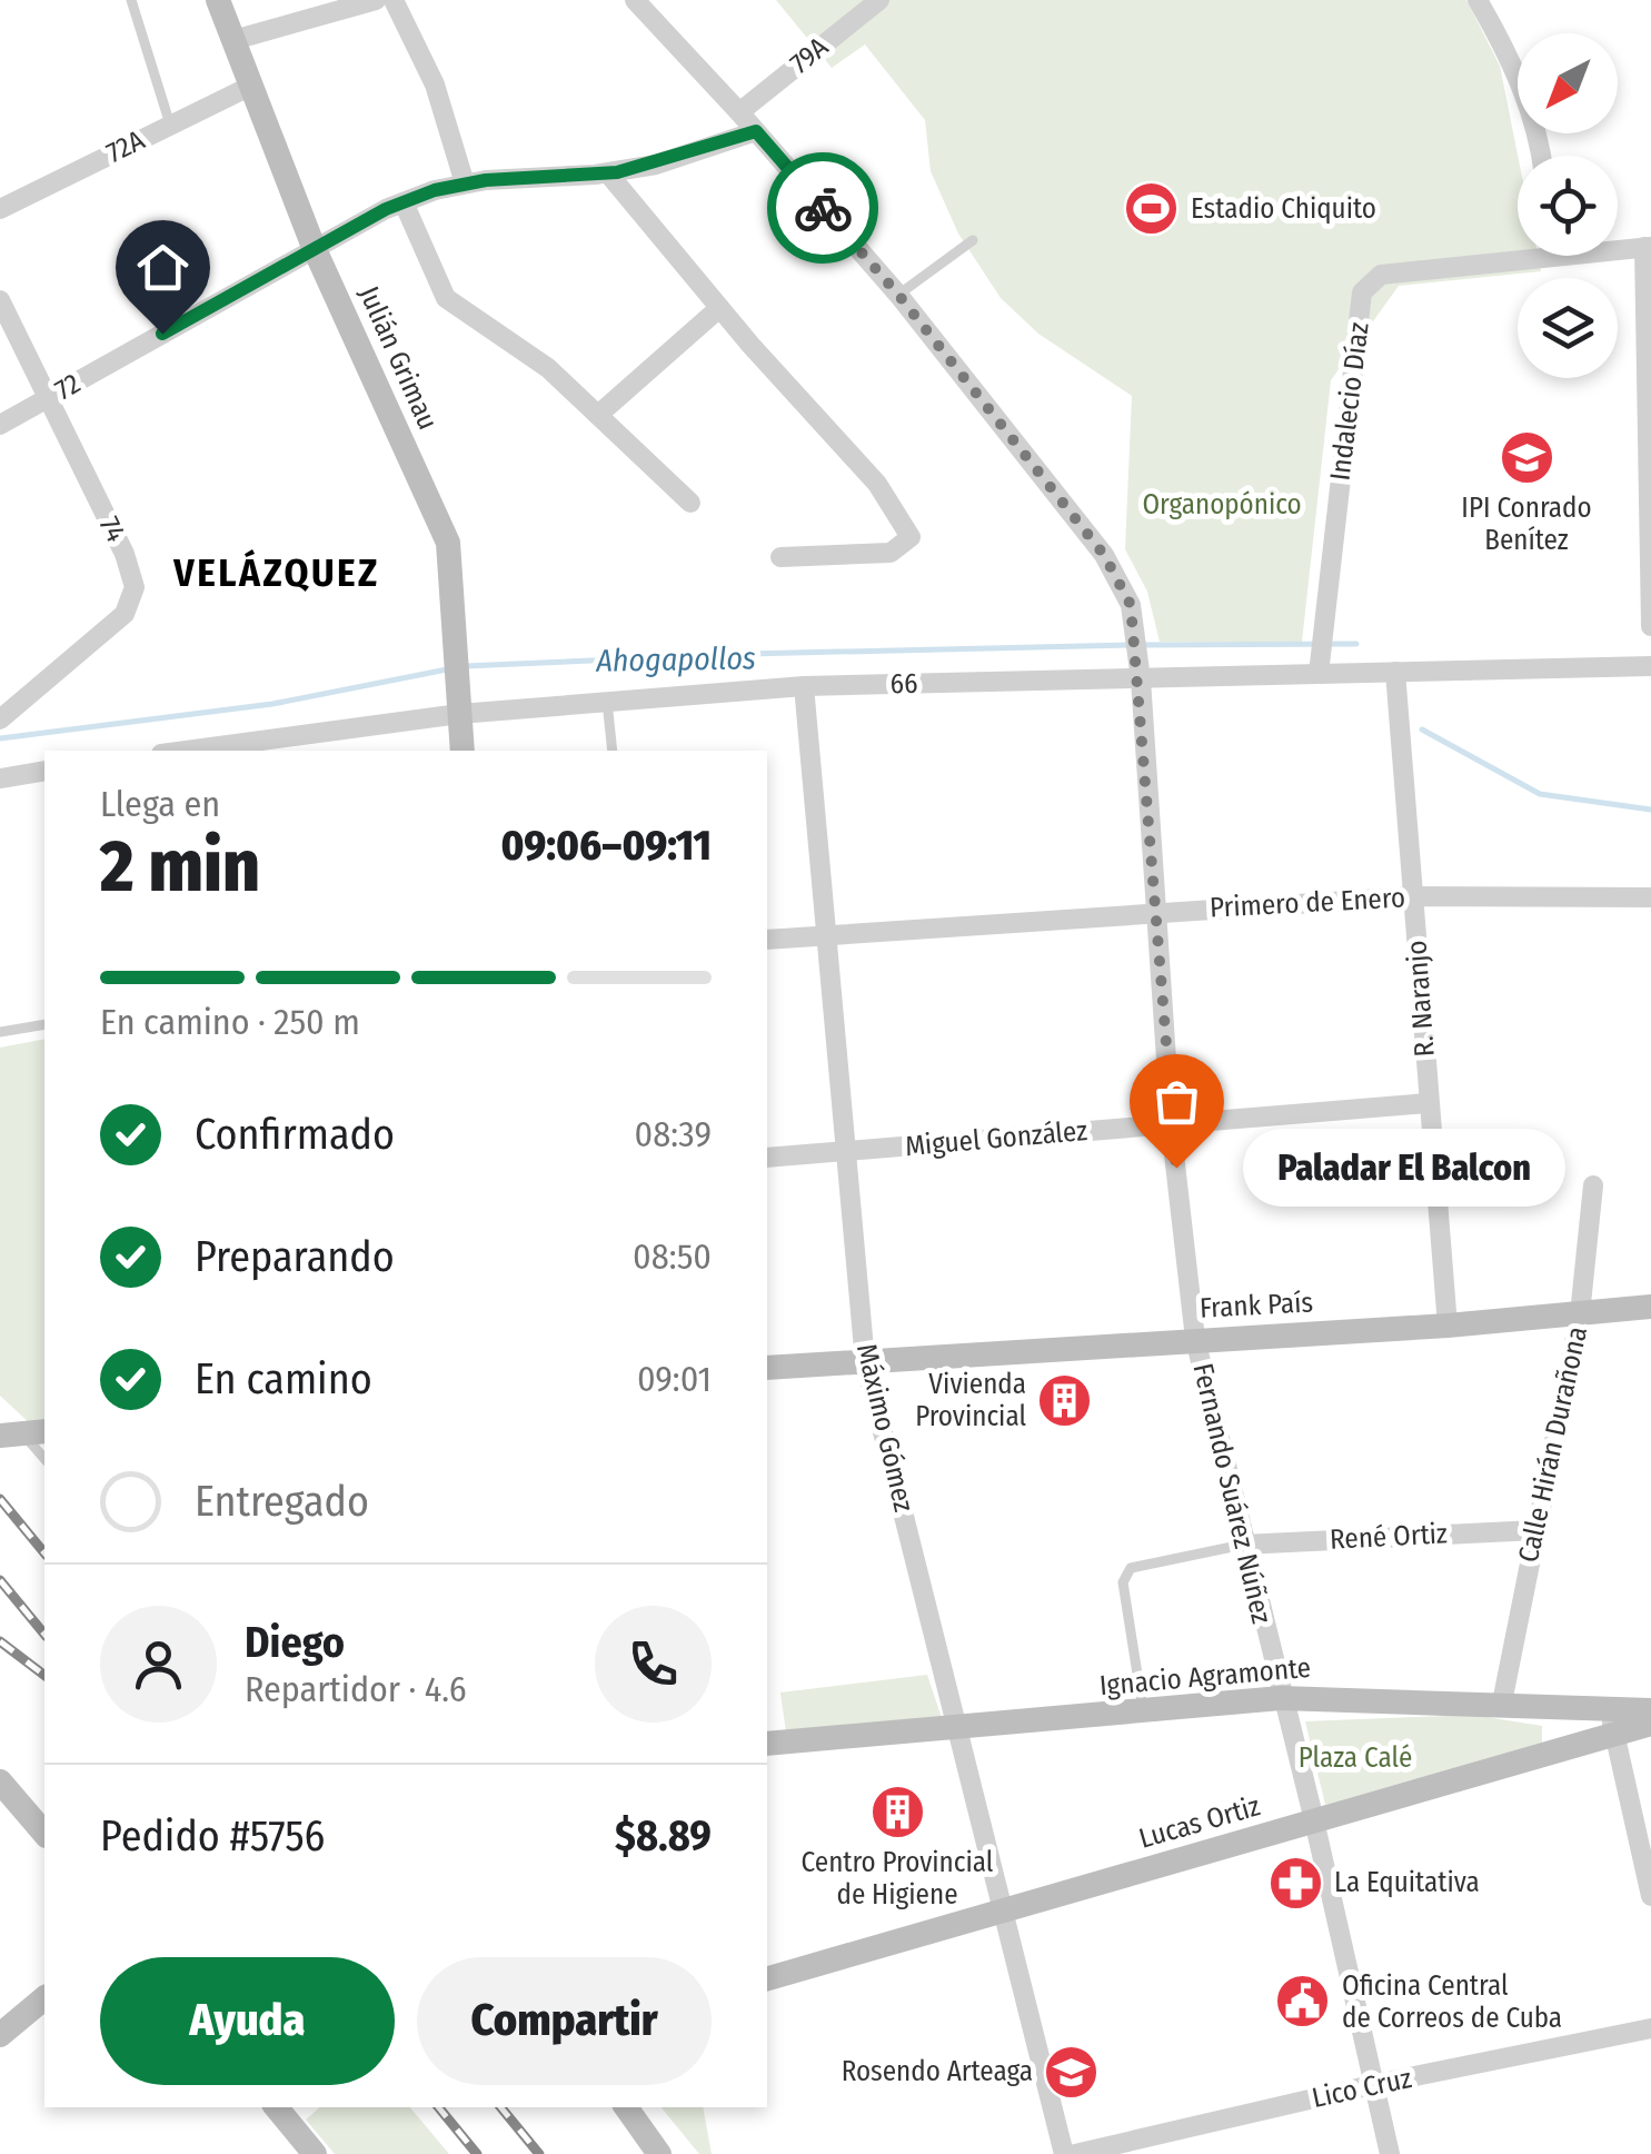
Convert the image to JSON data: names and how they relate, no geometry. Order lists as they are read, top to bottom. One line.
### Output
{"streets":{"main road":["Julián Grimau","Frank País","Ignacio Agramonte","Lucas Ortiz"],"street":["79A","72A","72","Indalecio Díaz","74","66","Primero de Enero","R. Naranjo","Miguel González","Máximo Gómez","Calle Hirán Durañona","Fernando Suárez Núñez","René Ortiz","Lico Cruz"]},"crossings":[["79A","Fernando Suárez Núñez"],["72A","Julián Grimau"],["Julián Grimau","72"],["Julián Grimau","66"],["72","74"],["72","Fernando Suárez Núñez"],["Indalecio Díaz","66"],["66","R. Naranjo"],["66","Máximo Gómez"],["66","Fernando Suárez Núñez"],["Primero de Enero","R. Naranjo"],["Primero de Enero","Máximo Gómez"],["Primero de Enero","Fernando Suárez Núñez"],["R. Naranjo","Miguel González"],["R. Naranjo","Frank País"],["Miguel González","Máximo Gómez"],["Miguel González","Fernando Suárez Núñez"],["Frank País","Máximo Gómez"],["Frank País","Calle Hirán Durañona"],["Frank País","Fernando Suárez Núñez"],["Máximo Gómez","Ignacio Agramonte"],["Máximo Gómez","Lucas Ortiz"],["Calle Hirán Durañona","René Ortiz"],["Calle Hirán Durañona","Ignacio Agramonte"],["Fernando Suárez Núñez","René Ortiz"],["Fernando Suárez Núñez","Ignacio Agramonte"],["Fernando Suárez Núñez","Lucas Ortiz"],["Fernando Suárez Núñez","Lico Cruz"],["Ignacio Agramonte","Lucas Ortiz"]],"districts":["VELÁZQUEZ"],"water":["Ahogapollos"],"parks":["Organopónico","Plaza Calé"],"places":{"sports":["Estadio Chiquito"],"school or university":["IPI Conrado Benítez","Rosendo Arteaga"],"other":["Paladar El Balcon"],"building":["Vivienda Provincial","Centro Provincial de Higiene"],"pharmacy":["La Equitativa"],"public building":["Oficina Central de Correos de Cuba"]},"north":"bottom left","page":{"heading":["2 min","Llega en","09:06–09:11"],"panel":["Diego","Repartidor · 4.6","Pedido #5756","$8.89"],"bar":"En camino · 250 m","list":[["Confirmado","08:39"],["Preparando","08:50"],["En camino","09:01"],"Entregado"],"bubble":"Paladar El Balcon","buttons":["Ayuda","Compartir"]}}
